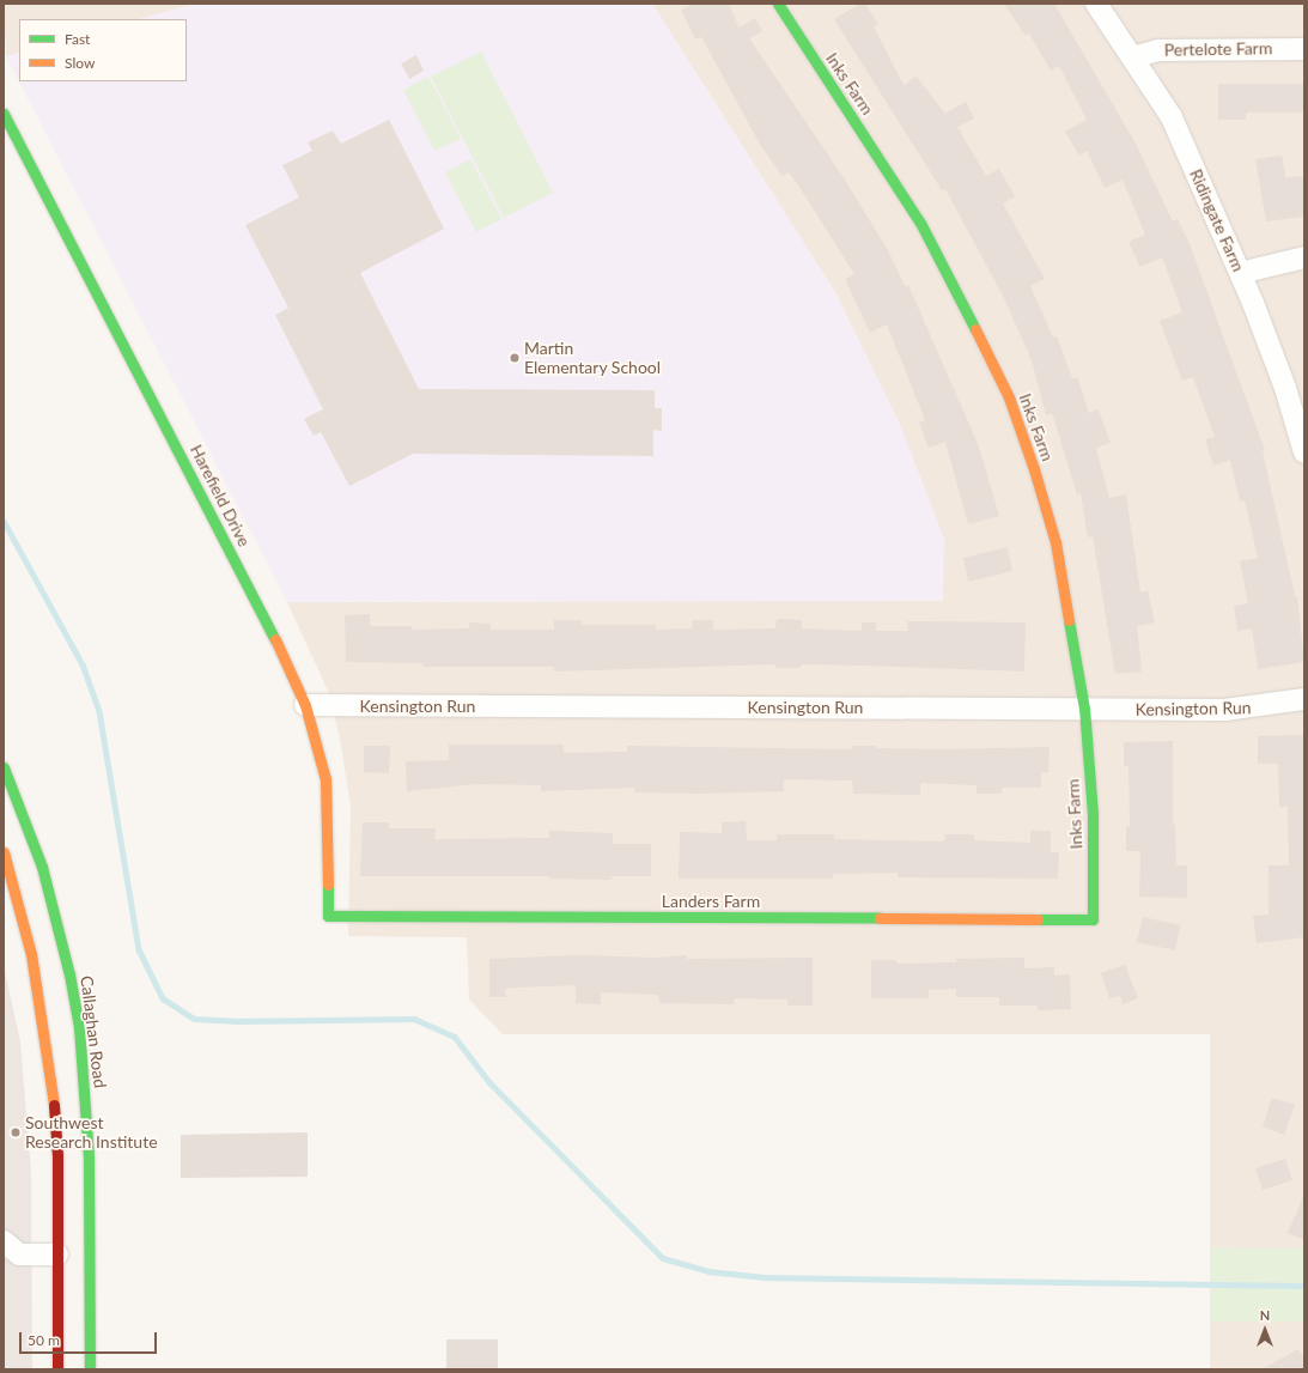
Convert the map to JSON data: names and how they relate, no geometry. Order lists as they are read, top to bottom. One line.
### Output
{"streets":{"street":["Pertelote Farm","Inks Farm","Ridingate Farm","Harefield Drive","Kensington Run","Landers Farm","Callaghan Road"]},"crossings":[["Pertelote Farm","Ridingate Farm"],["Inks Farm","Kensington Run"],["Inks Farm","Landers Farm"],["Harefield Drive","Kensington Run"],["Harefield Drive","Landers Farm"]],"places":["Martin Elementary School","Southwest Research Institute"],"legend":["Fast","Slow"],"scale_bar":"50 m","north":"top"}
